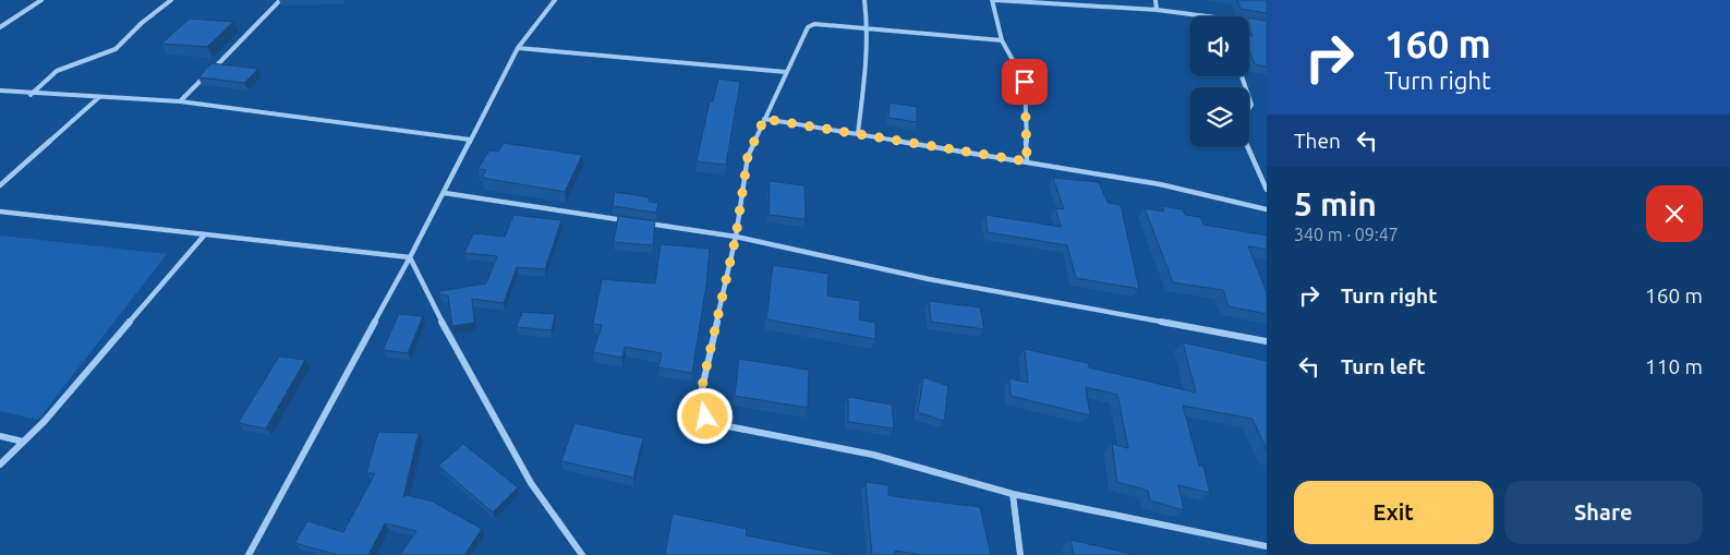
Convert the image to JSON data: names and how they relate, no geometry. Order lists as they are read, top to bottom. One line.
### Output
{"page":{"turn":["160 m","Turn right"],"then":"Then","heading":["5 min","340 m · 09:47"],"list":[{"name":"Turn right","value":"160 m"},{"name":"Turn left","value":"110 m"}],"buttons":["Exit","Share"]}}
